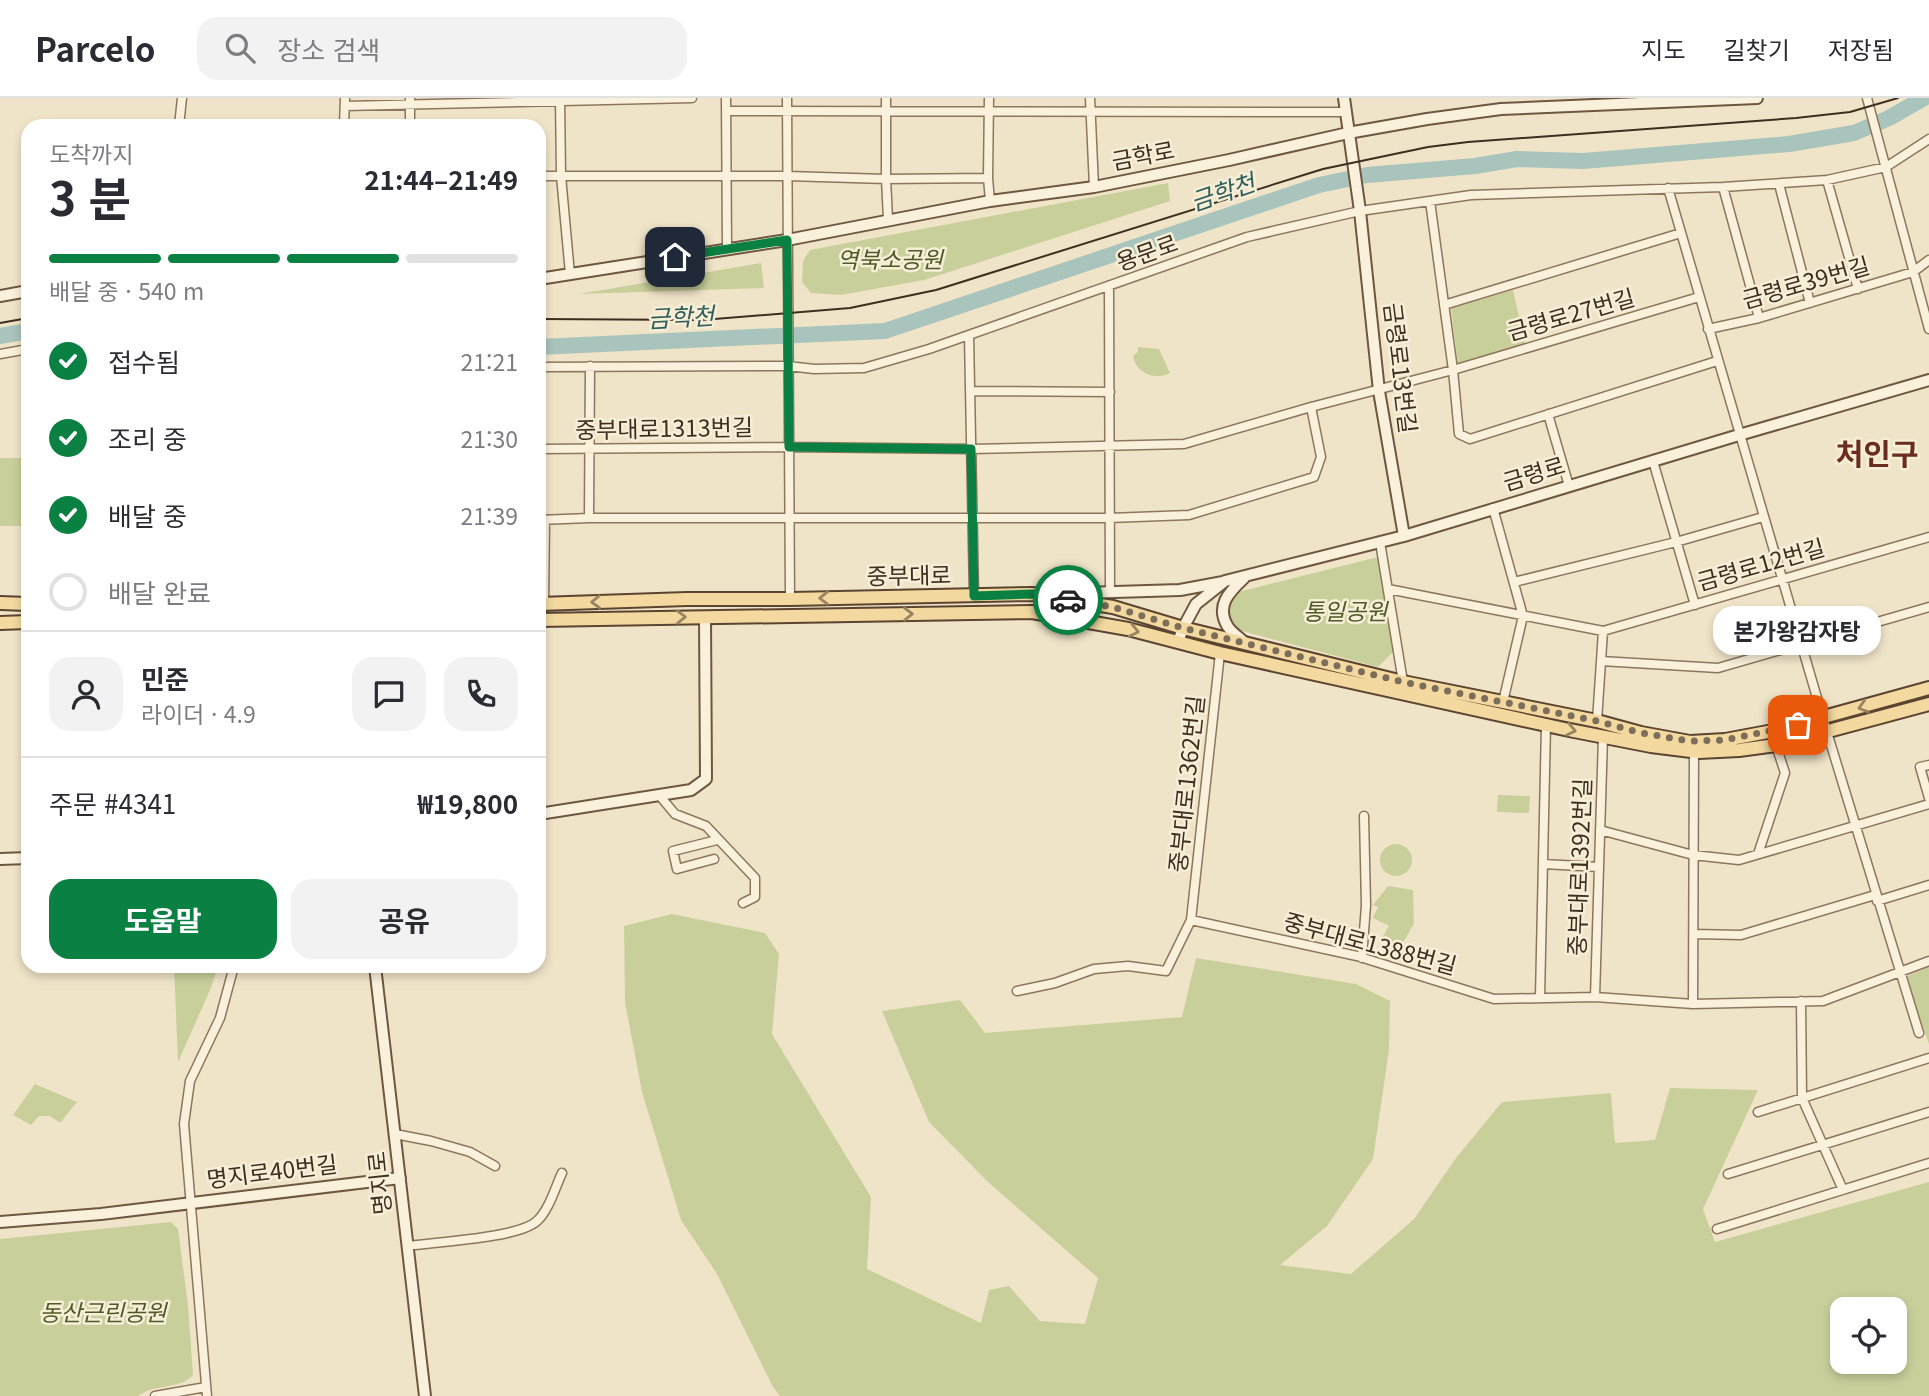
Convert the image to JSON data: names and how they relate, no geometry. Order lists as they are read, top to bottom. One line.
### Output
{"streets":{"main road":["금학로","금령로13번길","금령로","중부대로","명지로40번길","명지로"],"street":["용문로","금령로39번길","금령로27번길","중부대로1313번길","금령로12번길","중부대로1362번길","중부대로1392번길","중부대로1388번길"]},"crossings":[["금학로","금령로13번길"],["용문로","금령로13번길"],["금령로27번길","금령로13번길"],["금령로27번길","중부대로1313번길"],["금령로13번길","금령로"],["금령로","중부대로"],["중부대로","중부대로1362번길"],["중부대로","중부대로1392번길"],["중부대로1362번길","중부대로1388번길"],["중부대로1392번길","중부대로1388번길"],["명지로40번길","명지로"]],"districts":["처인구"],"water":["금학천"],"parks":["역북소공원","통일공원","동산근린공원"],"places":["본가왕감자탕"],"page":{"header":"Parcelo","search":"장소 검색","nav":["지도","길찾기","저장됨"],"heading":["3 분","도착까지","21:44–21:49"],"panel":["민준","라이더 · 4.9","주문 #4341","₩19,800"],"bar":"배달 중 · 540 m","list":[["접수됨","21:21"],["조리 중","21:30"],["배달 중","21:39"],"배달 완료"],"bubble":"본가왕감자탕","buttons":["도움말","공유"]}}
